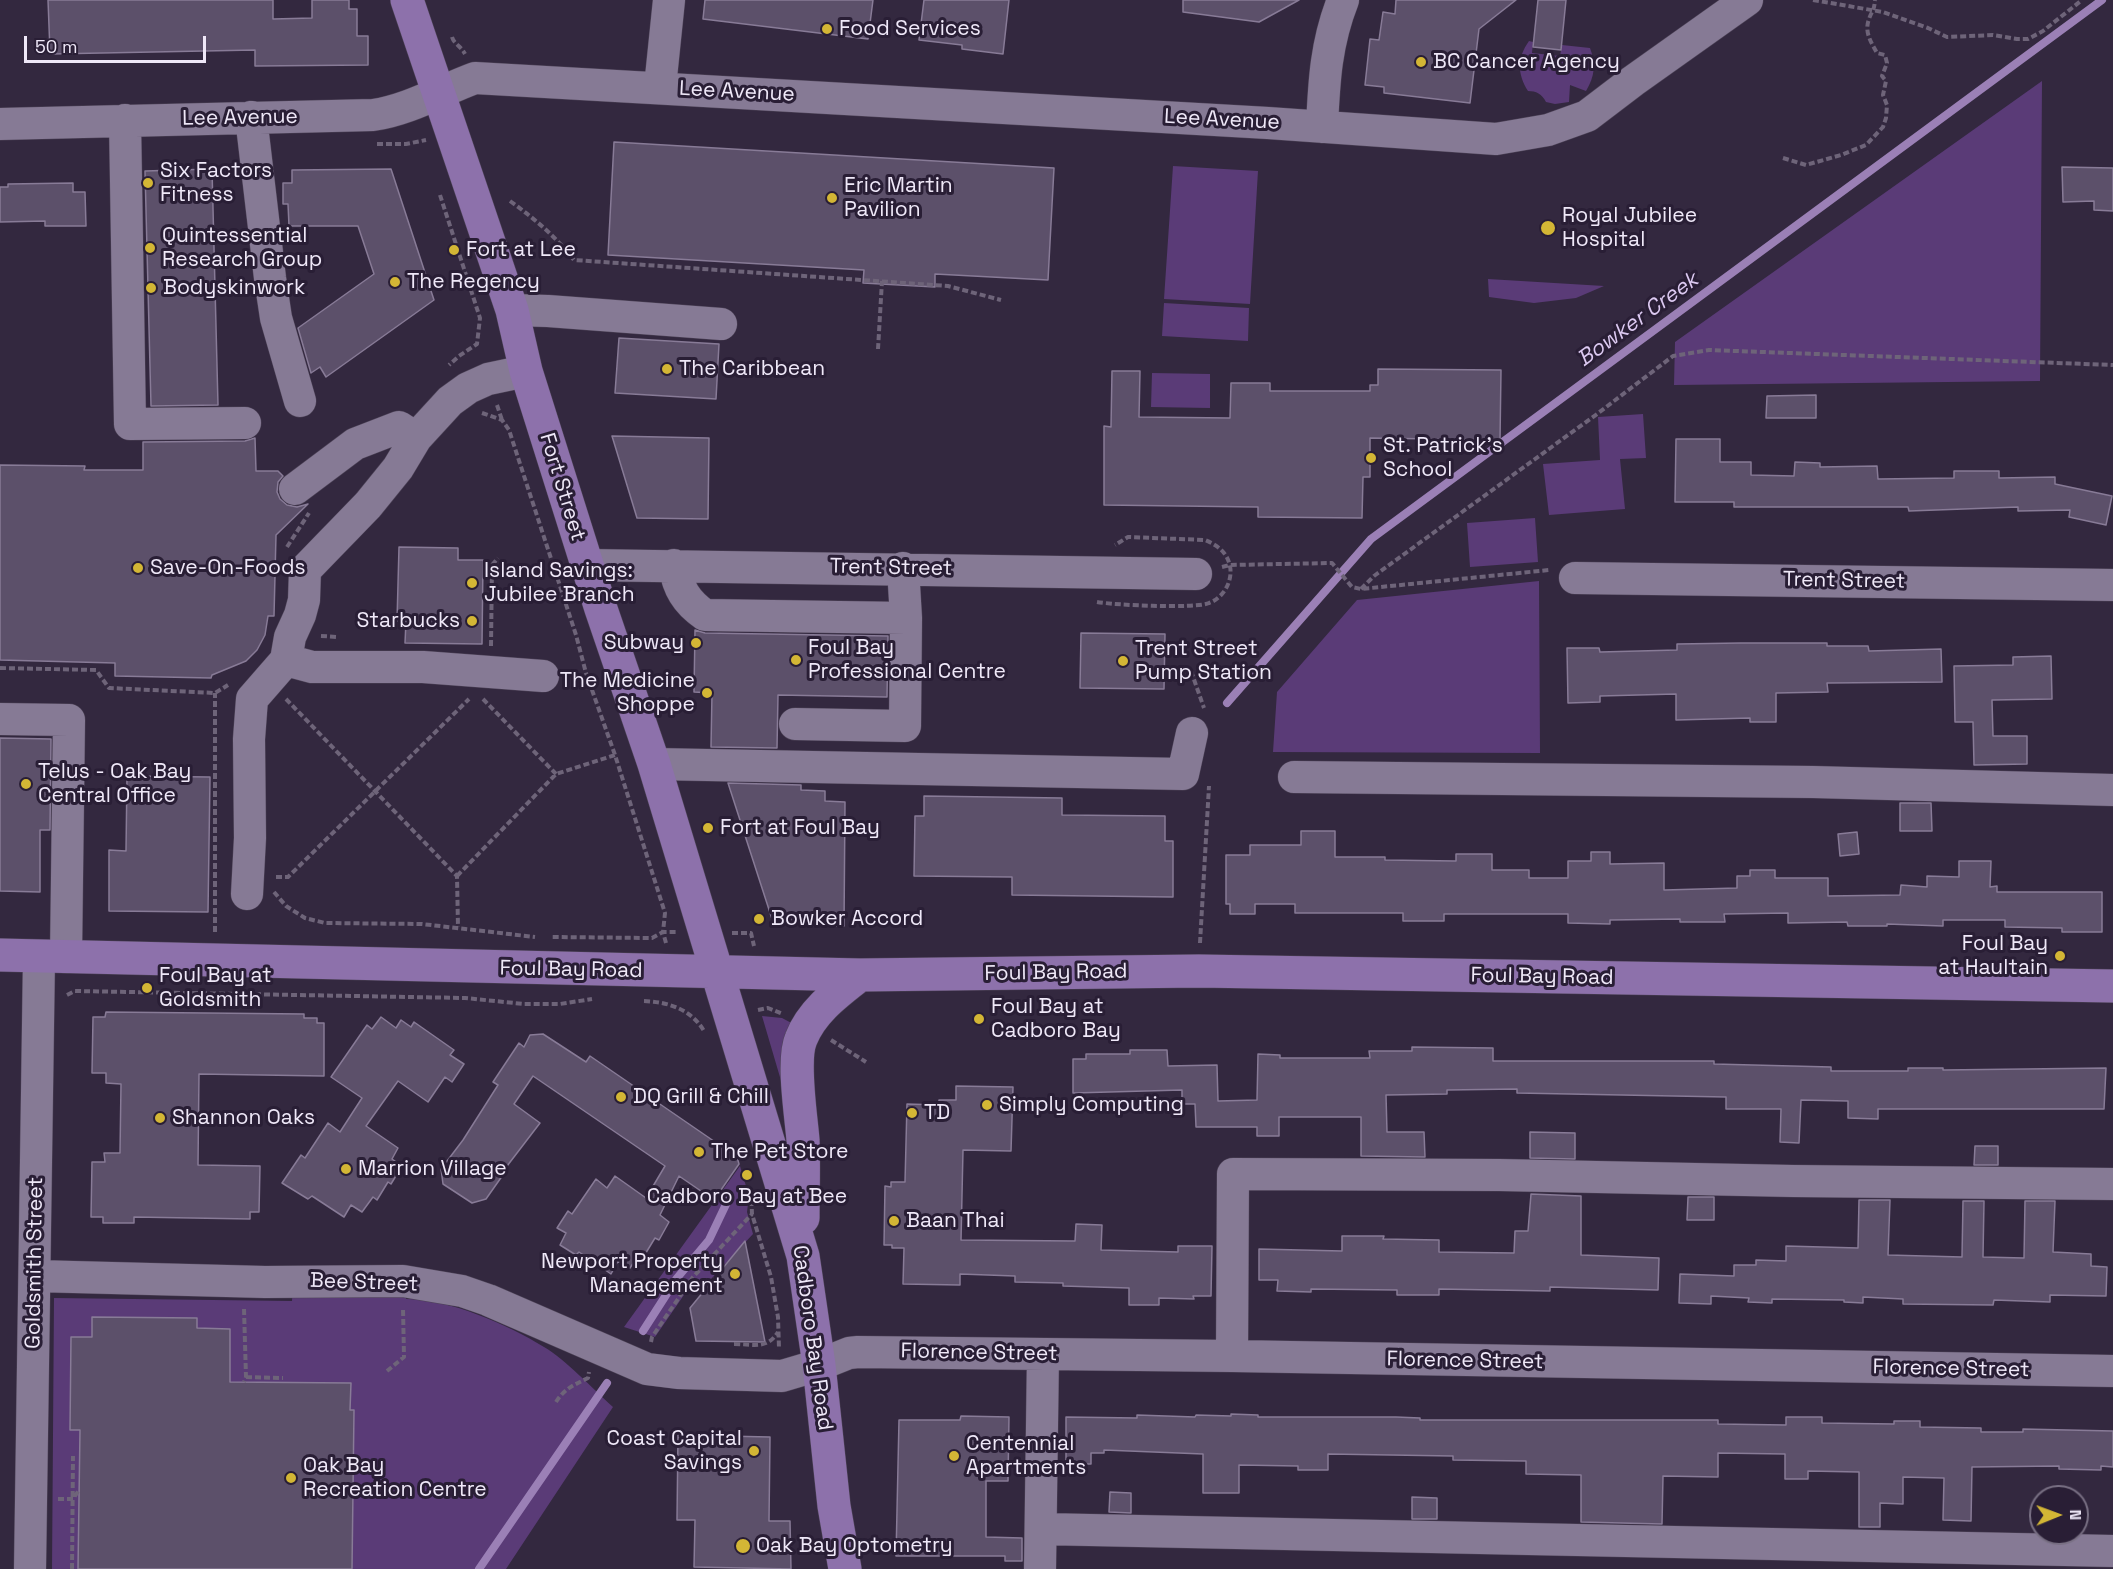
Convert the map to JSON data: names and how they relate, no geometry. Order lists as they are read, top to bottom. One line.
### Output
{"streets":{"main road":["Fort Street","Foul Bay Road","Cadboro Bay Road"],"street":["Lee Avenue","Trent Street","Goldsmith Street","Bee Street","Florence Street"]},"crossings":[["Lee Avenue","Fort Street"],["Fort Street","Trent Street"],["Fort Street","Foul Bay Road"],["Fort Street","Cadboro Bay Road"],["Foul Bay Road","Goldsmith Street"],["Foul Bay Road","Cadboro Bay Road"],["Goldsmith Street","Bee Street"],["Bee Street","Cadboro Bay Road"],["Bee Street","Florence Street"],["Cadboro Bay Road","Florence Street"]],"water":["Bowker Creek"],"places":["Food Services","BC Cancer Agency","Six Factors Fitness","Eric Martin Pavilion","Royal Jubilee Hospital","Quintessential Research Group","Fort at Lee","The Regency","Bodyskinwork","The Caribbean","St. Patrick's School","Save-On-Foods","Island Savings: Jubilee Branch","Starbucks","Subway","Foul Bay Professional Centre","Trent Street Pump Station","The Medicine Shoppe","Telus - Oak Bay Central Office","Fort at Foul Bay","Bowker Accord","Foul Bay at Haultain","Foul Bay at Goldsmith","Foul Bay at Cadboro Bay","DQ Grill & Chill","Simply Computing","TD","Shannon Oaks","The Pet Store","Marrion Village","Cadboro Bay at Bee","Baan Thai","Newport Property Management","Coast Capital Savings","Centennial Apartments","Oak Bay Recreation Centre","Oak Bay Optometry"],"scale_bar":"50 m","north":"right"}
